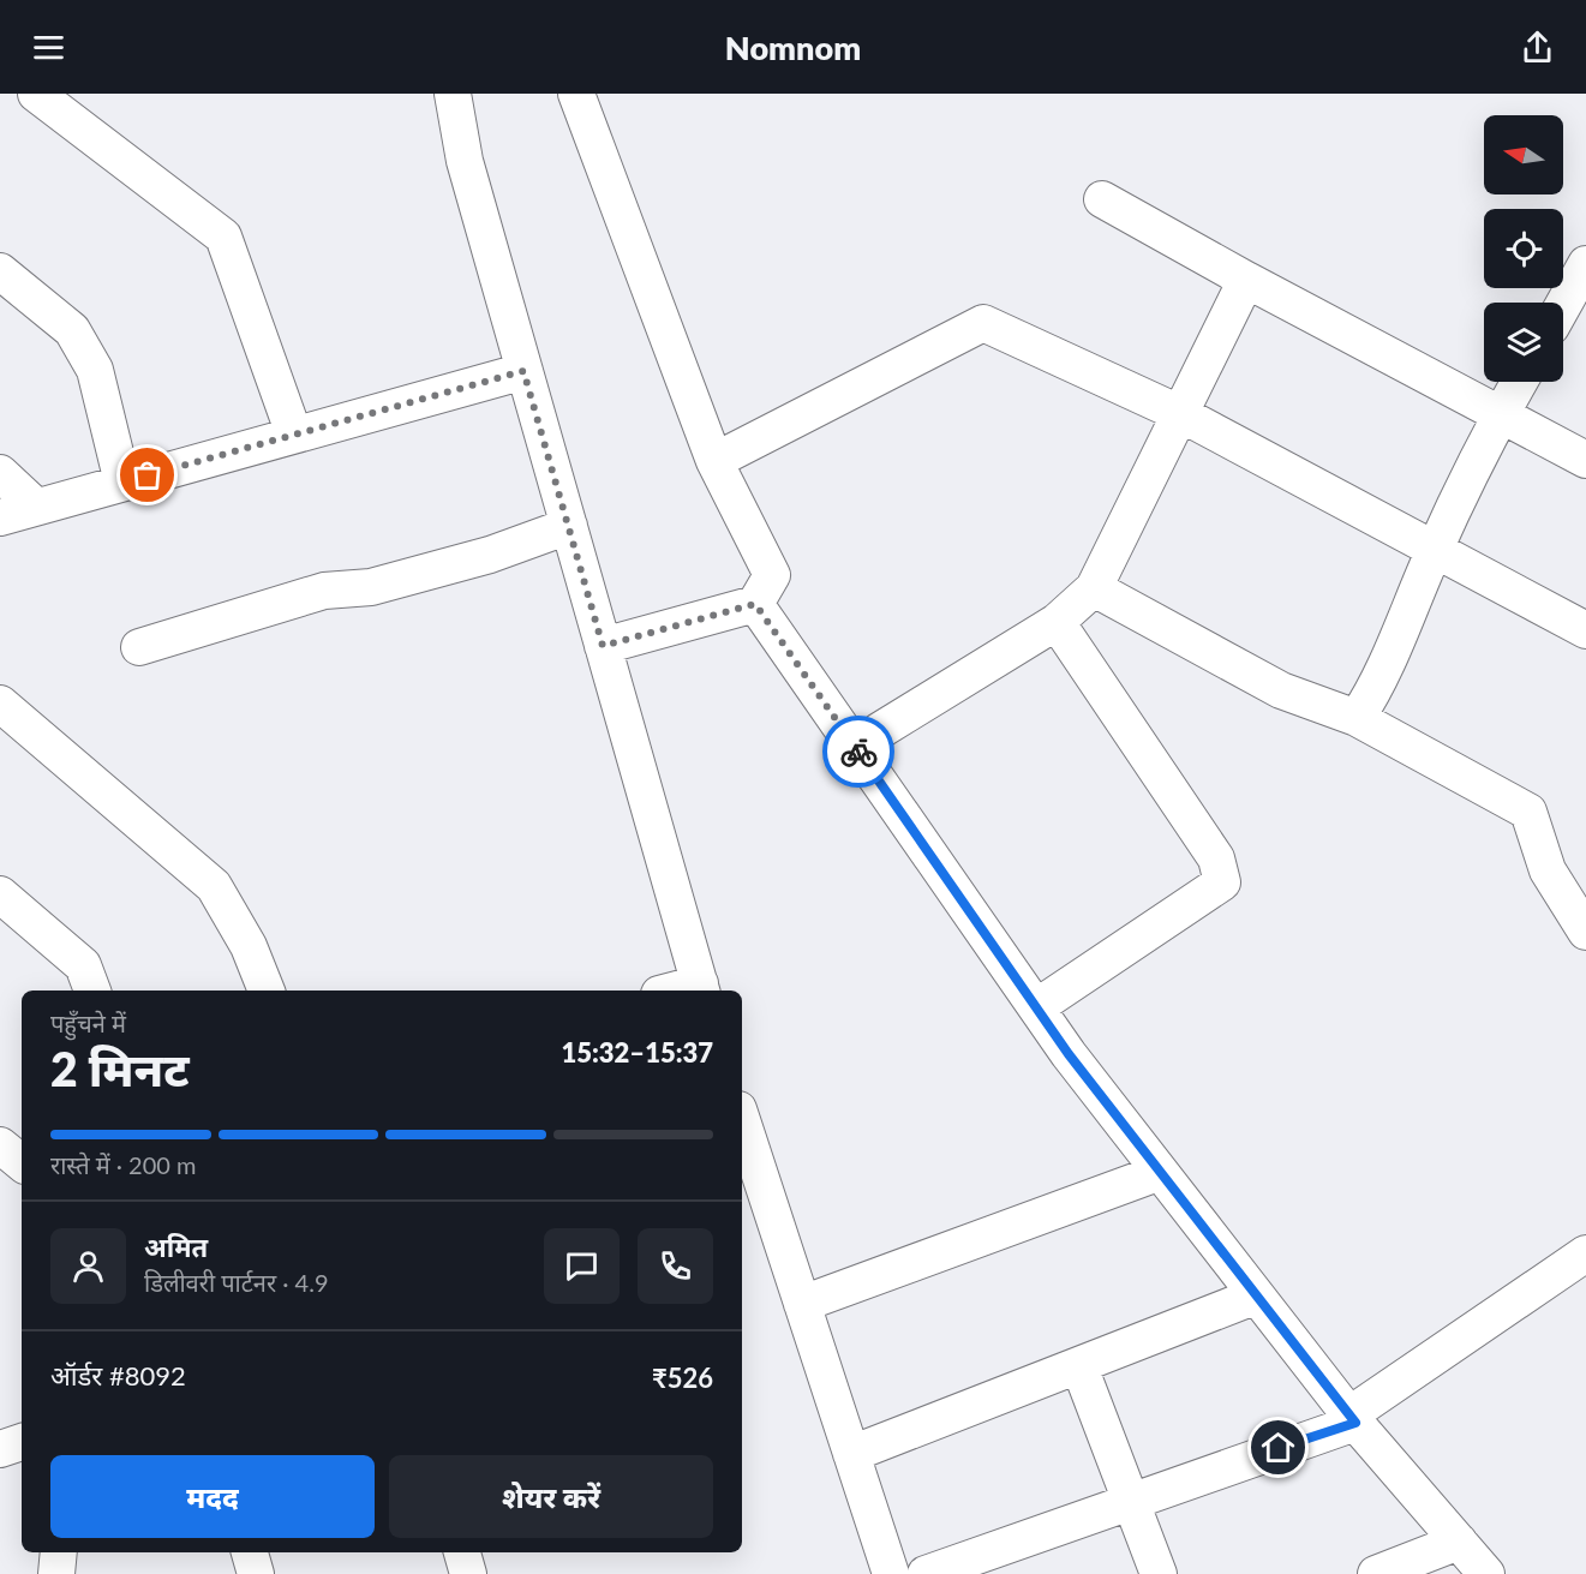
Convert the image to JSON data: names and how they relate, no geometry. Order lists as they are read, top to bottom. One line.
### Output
{"north":"left","page":{"header":"Nomnom","heading":["2 मिनट","पहुँचने में","15:32–15:37"],"panel":["अमित","डिलीवरी पार्टनर · 4.9","ऑर्डर #8092","₹526"],"bar":"रास्ते में · 200 m","buttons":["मदद","शेयर करें"]}}
